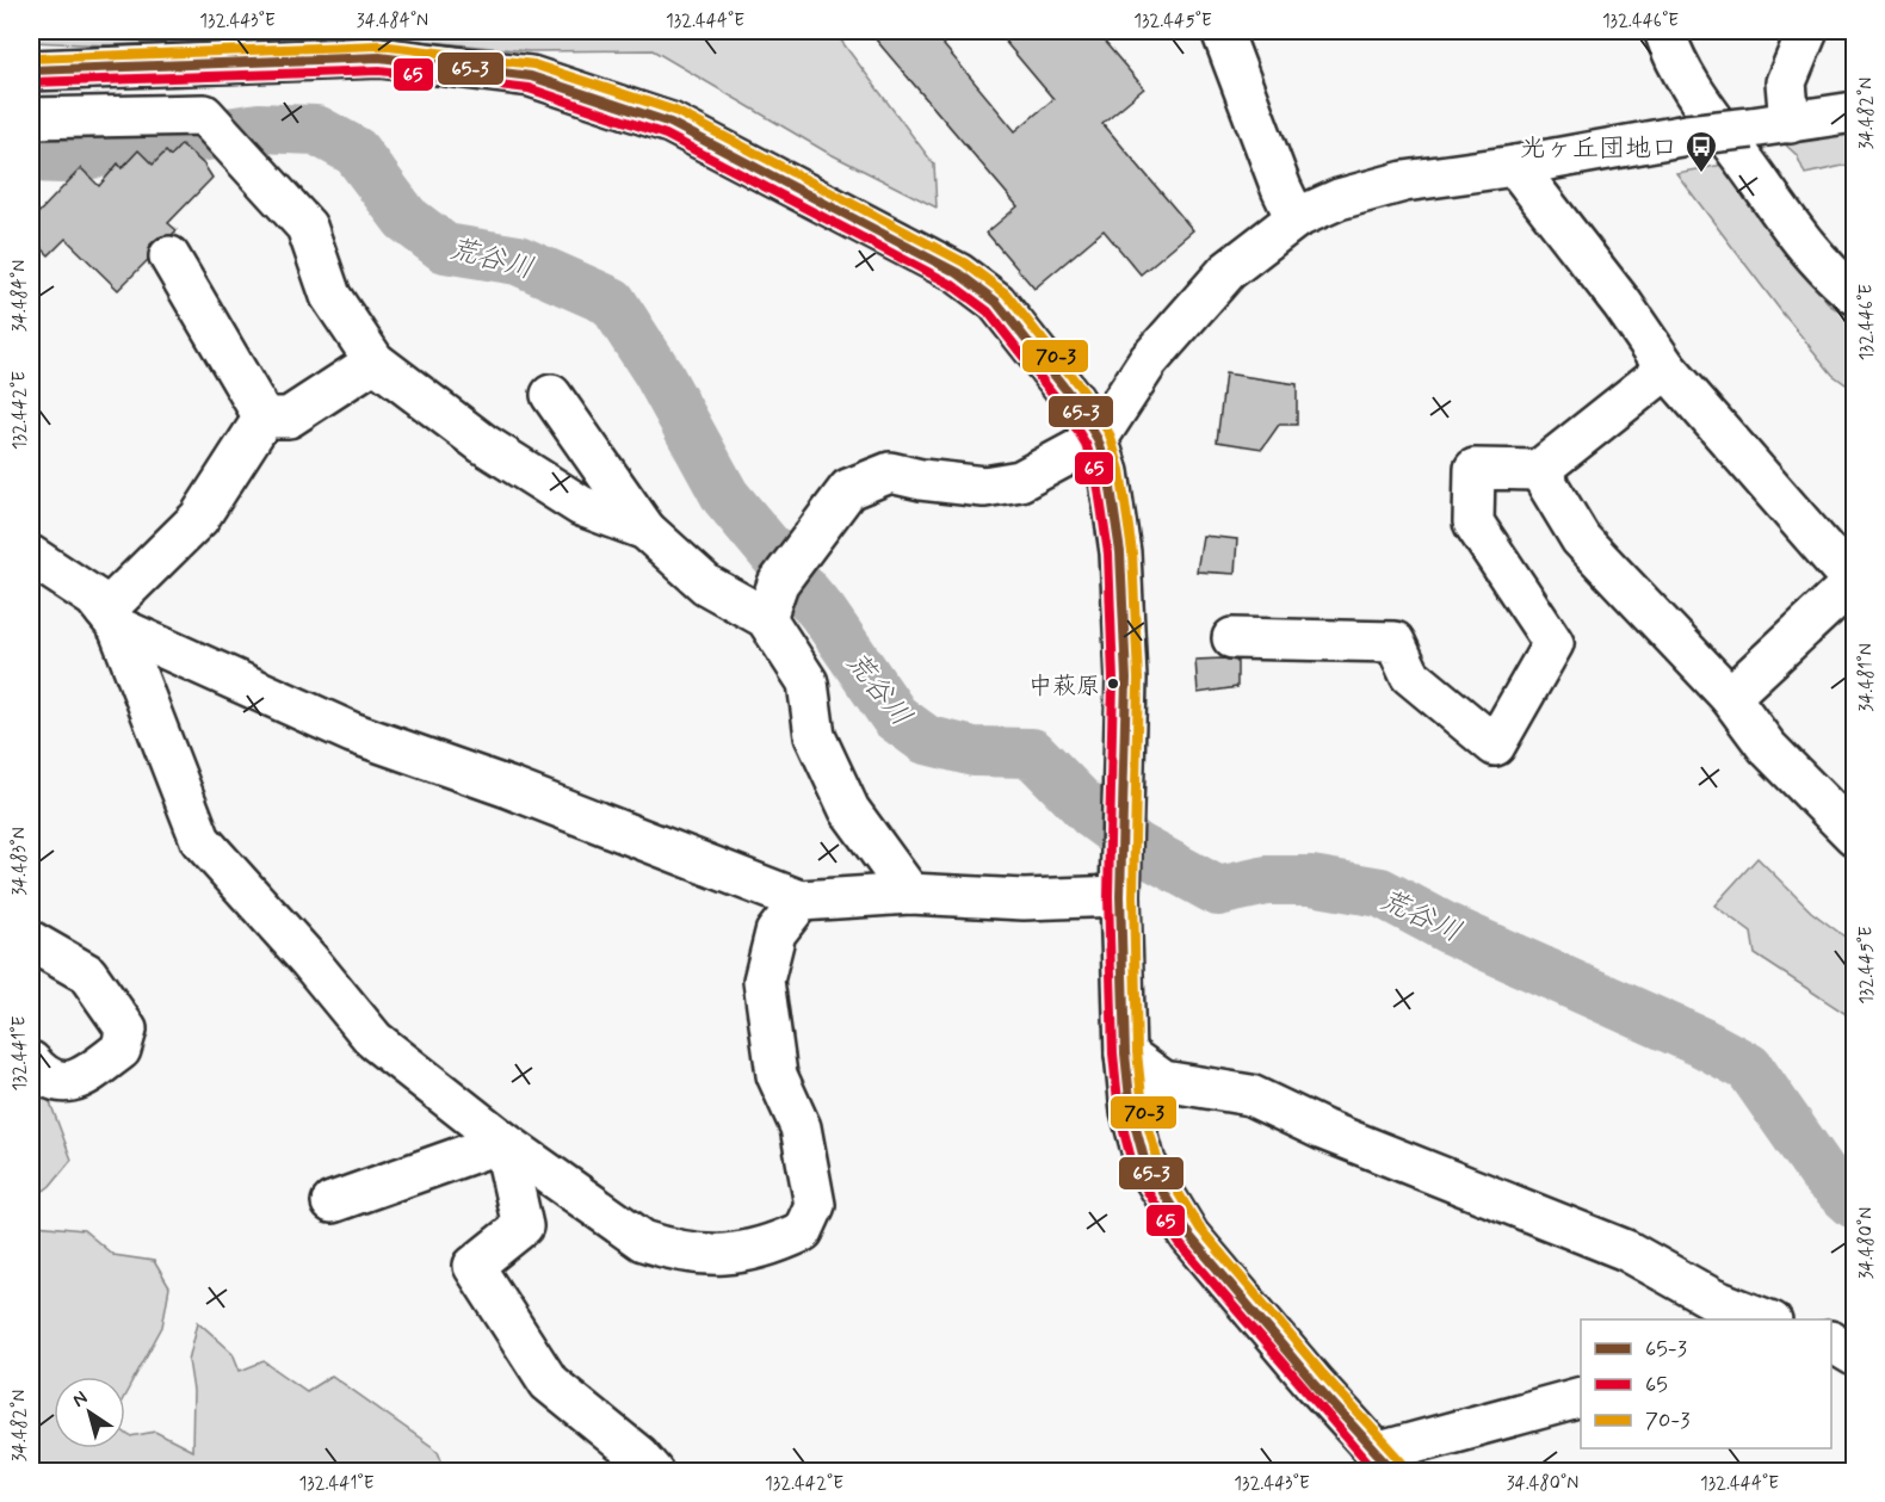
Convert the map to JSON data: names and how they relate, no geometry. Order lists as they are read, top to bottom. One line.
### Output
{"water":["荒谷川"],"places":{"bus stop":["光ヶ丘団地口"],"other":["中萩原"]},"lines":["transit line 70-3","transit line 65-3","transit line 65"],"legend":["65-3","65","70-3"],"north":"top left","coordinates":["132.443°E","34.484°N","132.444°E","132.445°E","132.446°E","34.482°N","132.442°E","34.481°N","34.483°N","132.441°E","34.480°N"]}
